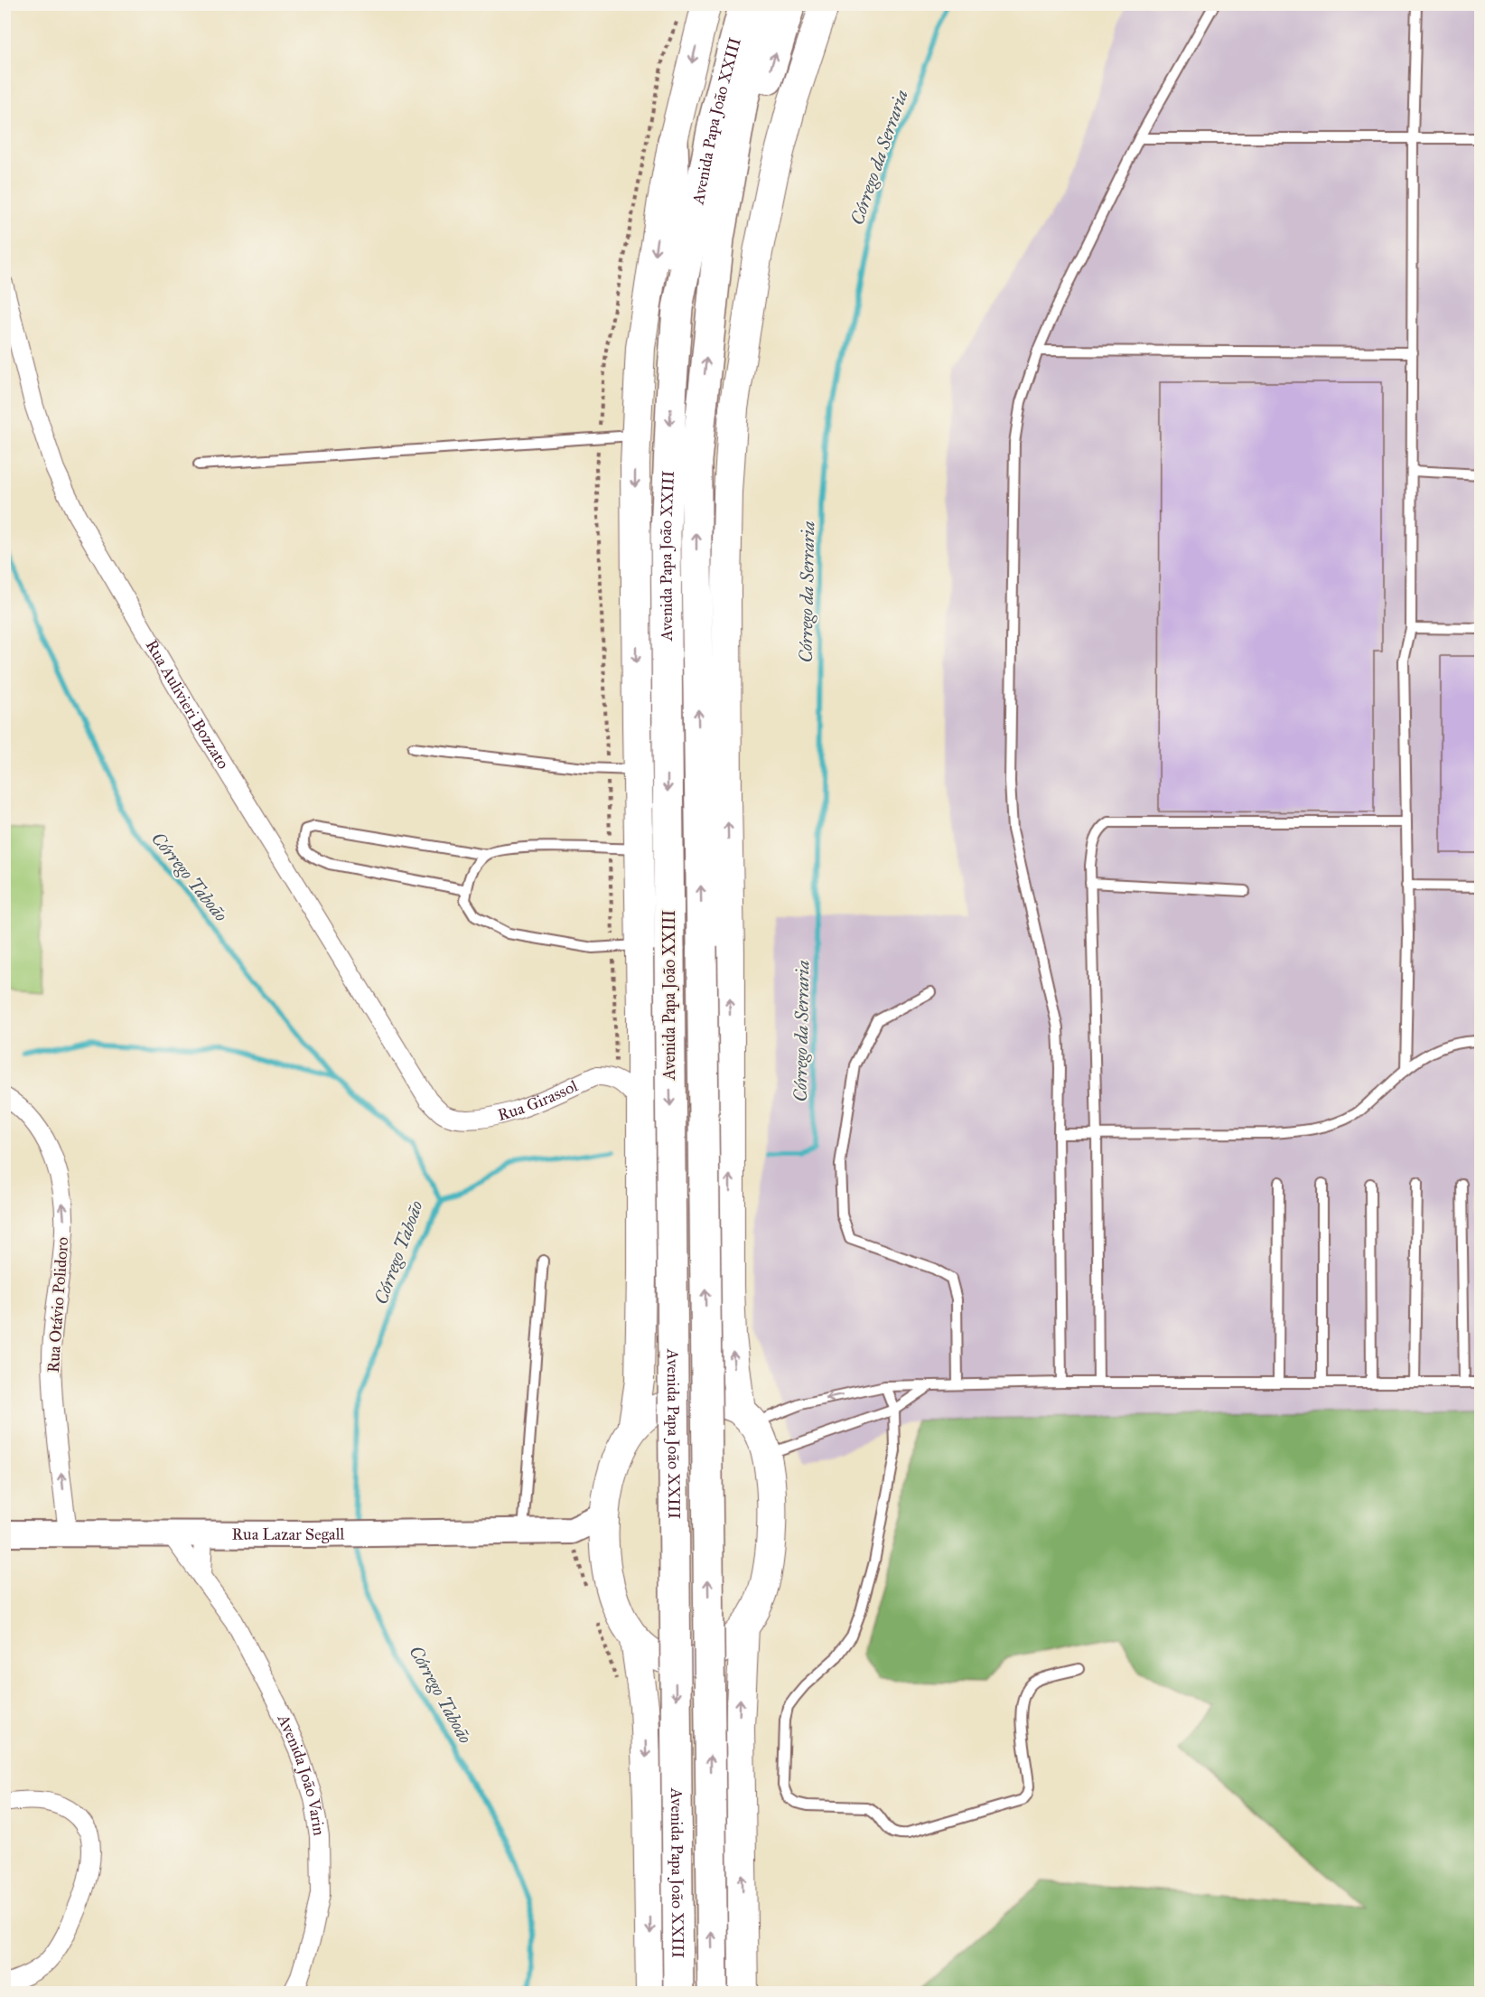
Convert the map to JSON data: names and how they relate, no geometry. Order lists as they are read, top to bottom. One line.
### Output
{"streets":{"highway":["Avenida Papa João XXIII"],"street":["Rua Aulivieri Bozzato","Rua Girassol","Rua Otávio Polidoro","Rua Lazar Segall","Avenida João Varin"]},"crossings":[["Rua Aulivieri Bozzato","Rua Girassol"],["Rua Otávio Polidoro","Rua Lazar Segall"],["Rua Lazar Segall","Avenida João Varin"]],"one_way":["Rua Otávio Polidoro"],"water":["Córrego da Serraria","Córrego Taboão"]}
